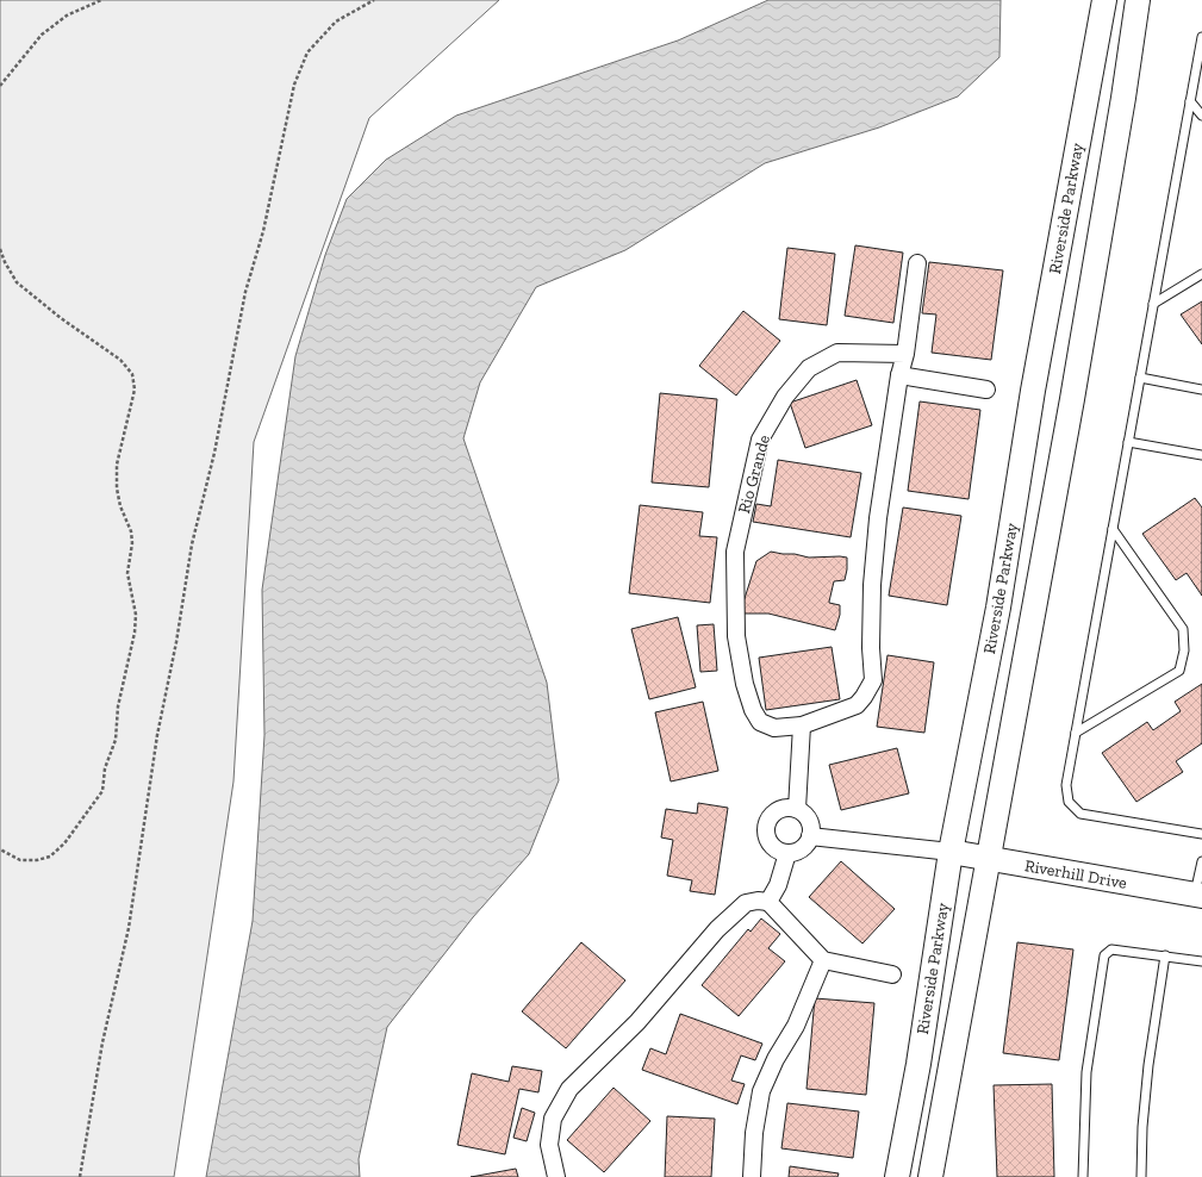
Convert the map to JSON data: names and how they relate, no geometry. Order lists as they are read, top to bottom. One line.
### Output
{"streets":{"street":["Riverside Parkway","Rio Grande","Riverhill Drive"]},"crossings":[["Riverside Parkway","Riverhill Drive"]]}
